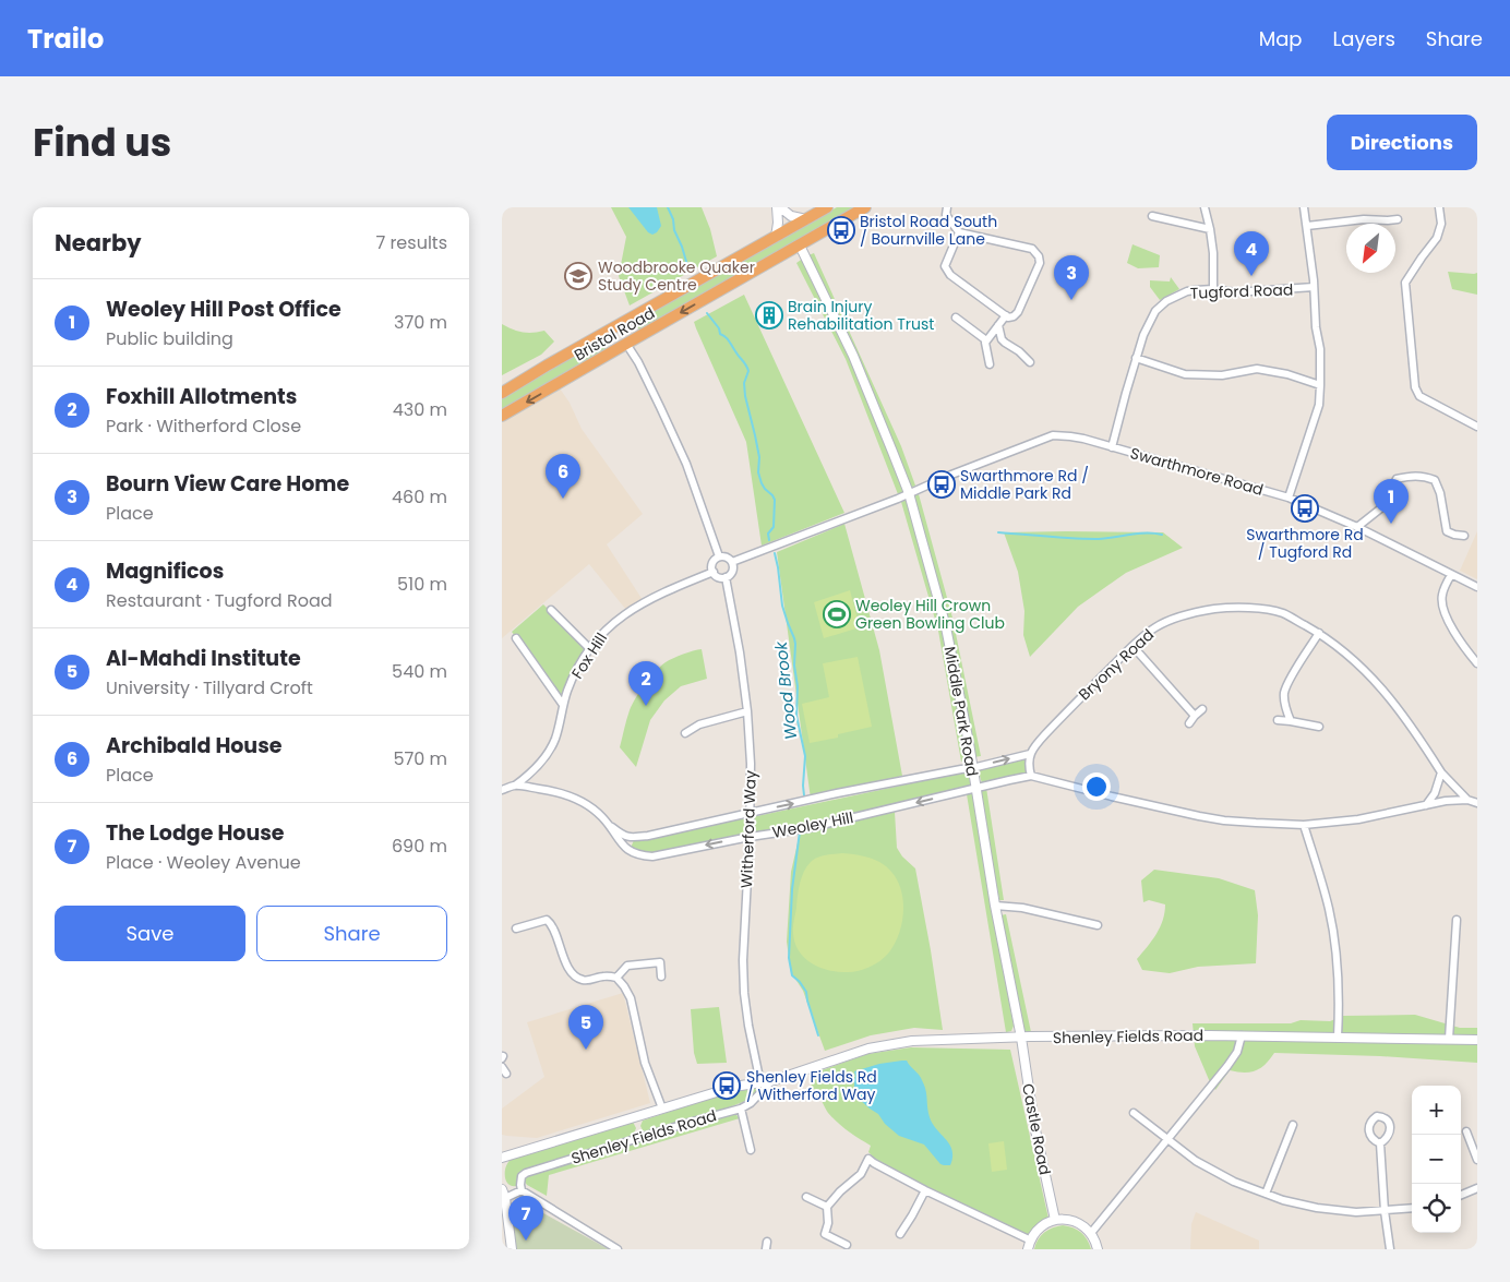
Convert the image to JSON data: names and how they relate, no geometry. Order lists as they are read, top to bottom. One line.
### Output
{"streets":{"highway":["Bristol Road"],"street":["Tugford Road","Swarthmore Road","Fox Hill","Bryony Road","Middle Park Road","Weoley Hill","Witherford Way","Shenley Fields Road","Castle Road"]},"crossings":[["Tugford Road","Swarthmore Road"],["Bristol Road","Middle Park Road"],["Swarthmore Road","Middle Park Road"],["Fox Hill","Weoley Hill"],["Fox Hill","Witherford Way"],["Middle Park Road","Weoley Hill"],["Middle Park Road","Shenley Fields Road"],["Middle Park Road","Castle Road"],["Weoley Hill","Witherford Way"],["Witherford Way","Shenley Fields Road"],["Shenley Fields Road","Castle Road"]],"water":["Wood Brook"],"places":{"bus stop":["Bristol Road South / Bournville Lane","Swarthmore Rd / Middle Park Rd","Swarthmore Rd / Tugford Rd","Shenley Fields Rd / Witherford Way"],"school or university":["Woodbrooke Quaker Study Centre"],"building":["Brain Injury Rehabilitation Trust"],"sports":["Weoley Hill Crown Green Bowling Club"]},"north":"bottom left","page":{"header":"Trailo","nav":["Map","Layers","Share"],"title":"Find us","buttons":["Directions",["Save","Share"]],"heading":["Nearby","7 results"],"pins":["4","3","6","1","2","5","7"],"list":[{"mark":"1","name":"Weoley Hill Post Office","note":"Public building","value":"370 m"},{"mark":"2","name":"Foxhill Allotments","note":"Park · Witherford Close","value":"430 m"},{"mark":"3","name":"Bourn View Care Home","note":"Place","value":"460 m"},{"mark":"4","name":"Magnificos","note":"Restaurant · Tugford Road","value":"510 m"},{"mark":"5","name":"Al-Mahdi Institute","note":"University · Tillyard Croft","value":"540 m"},{"mark":"6","name":"Archibald House","note":"Place","value":"570 m"},{"mark":"7","name":"The Lodge House","note":"Place · Weoley Avenue","value":"690 m"}],"map_buttons":["+","−"]}}
